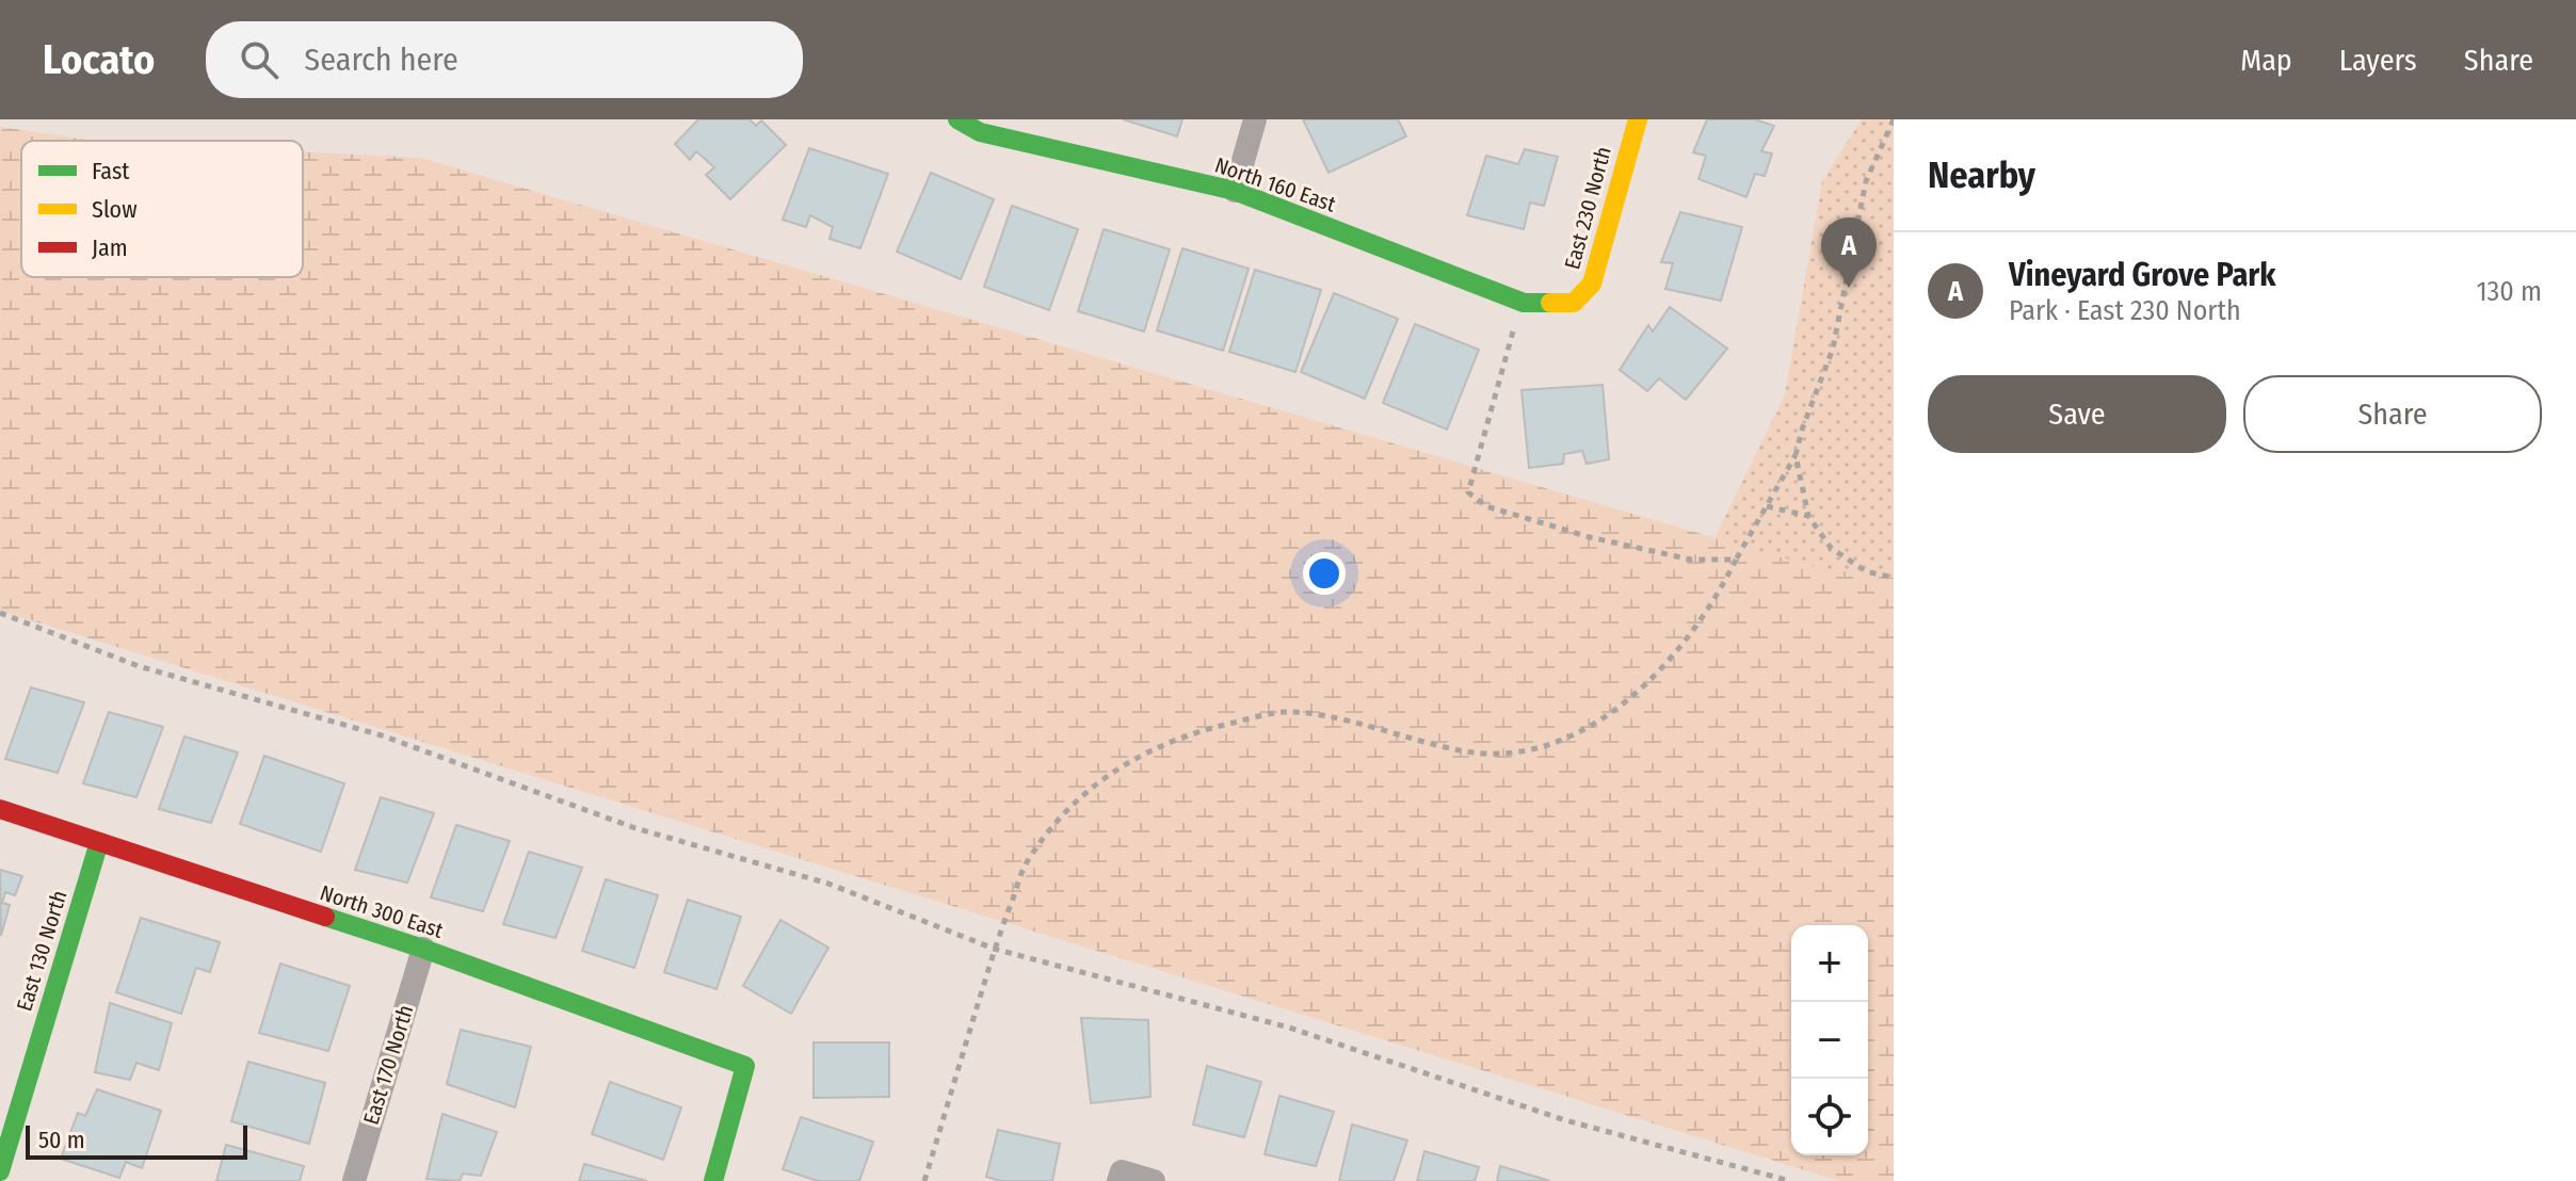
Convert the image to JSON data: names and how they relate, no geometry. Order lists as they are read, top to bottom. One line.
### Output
{"streets":{"street":["North 160 East","East 230 North","North 300 East","East 130 North","East 170 North"]},"crossings":[["North 160 East","East 230 North"],["North 300 East","East 130 North"],["North 300 East","East 170 North"]],"legend":["Fast","Slow","Jam"],"scale_bar":"50 m","page":{"header":"Locato","search":"Search here","nav":["Map","Layers","Share"],"heading":"Nearby","pins":"A","list":[{"mark":"A","name":"Vineyard Grove Park","note":"Park · East 230 North","value":"130 m"}],"buttons":["Save","Share"],"map_buttons":["+","−"],"scale":"50 m"}}
